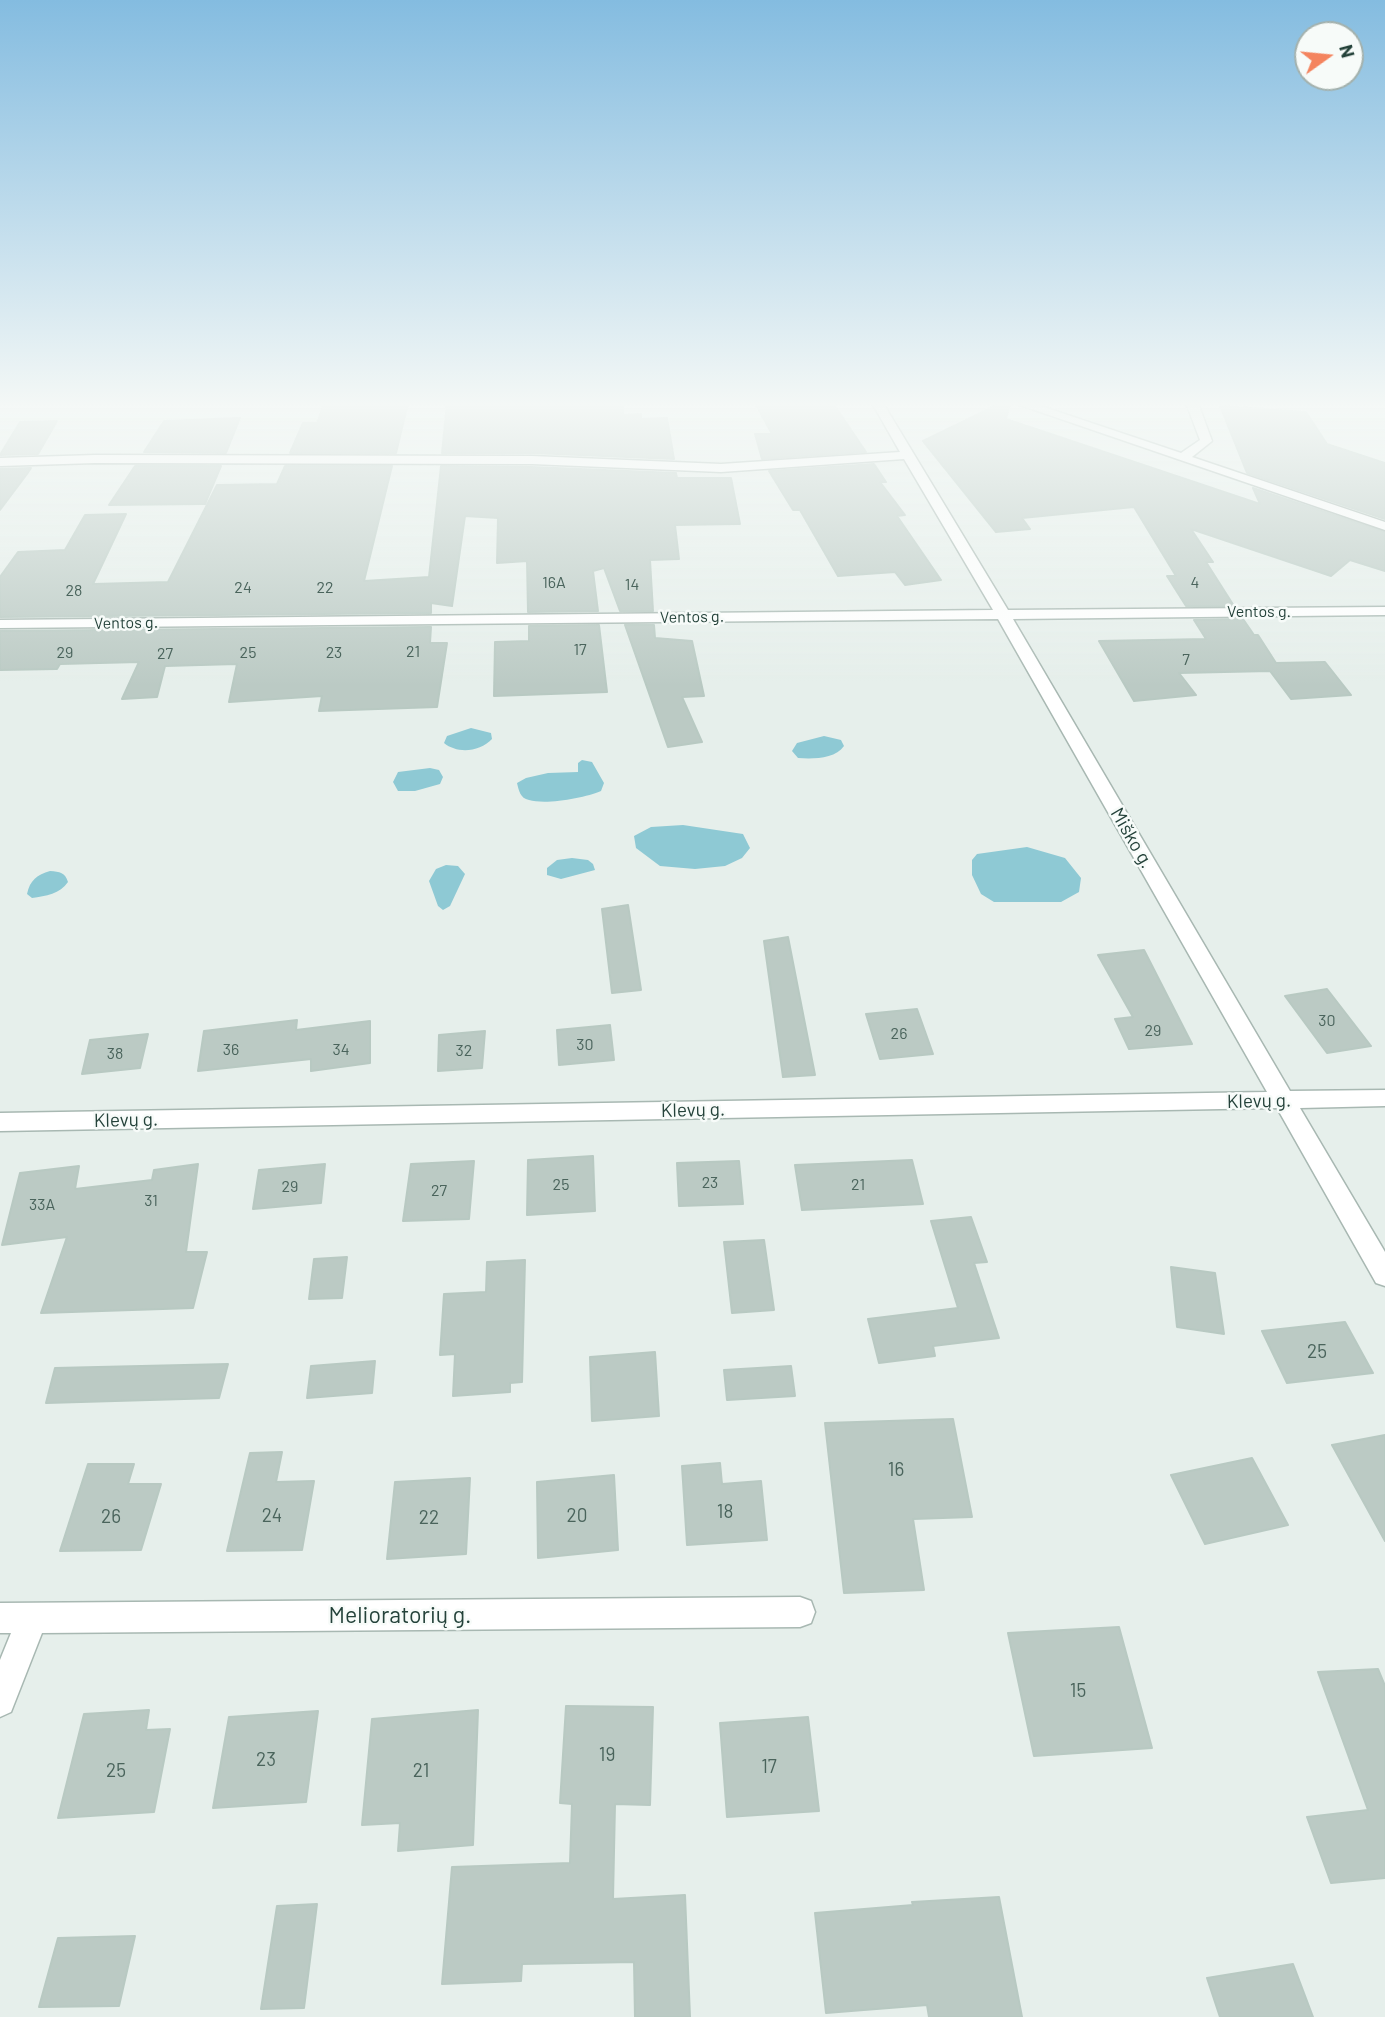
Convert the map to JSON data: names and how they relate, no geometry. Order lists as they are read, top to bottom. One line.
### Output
{"streets":{"street":["Ventos g.","Miško g.","Klevų g.","Melioratorių g."]},"crossings":[["Ventos g.","Miško g."],["Miško g.","Klevų g."]],"house_numbers":["16A","4","14","24","22","28","17","21","29","25","23","27","7","30","29","26","30","36","34","32","38","23","25","21","29","27","31","33A","25","16","18","24","20","26","22","15","19","23","17","25","21"],"north":"right"}
